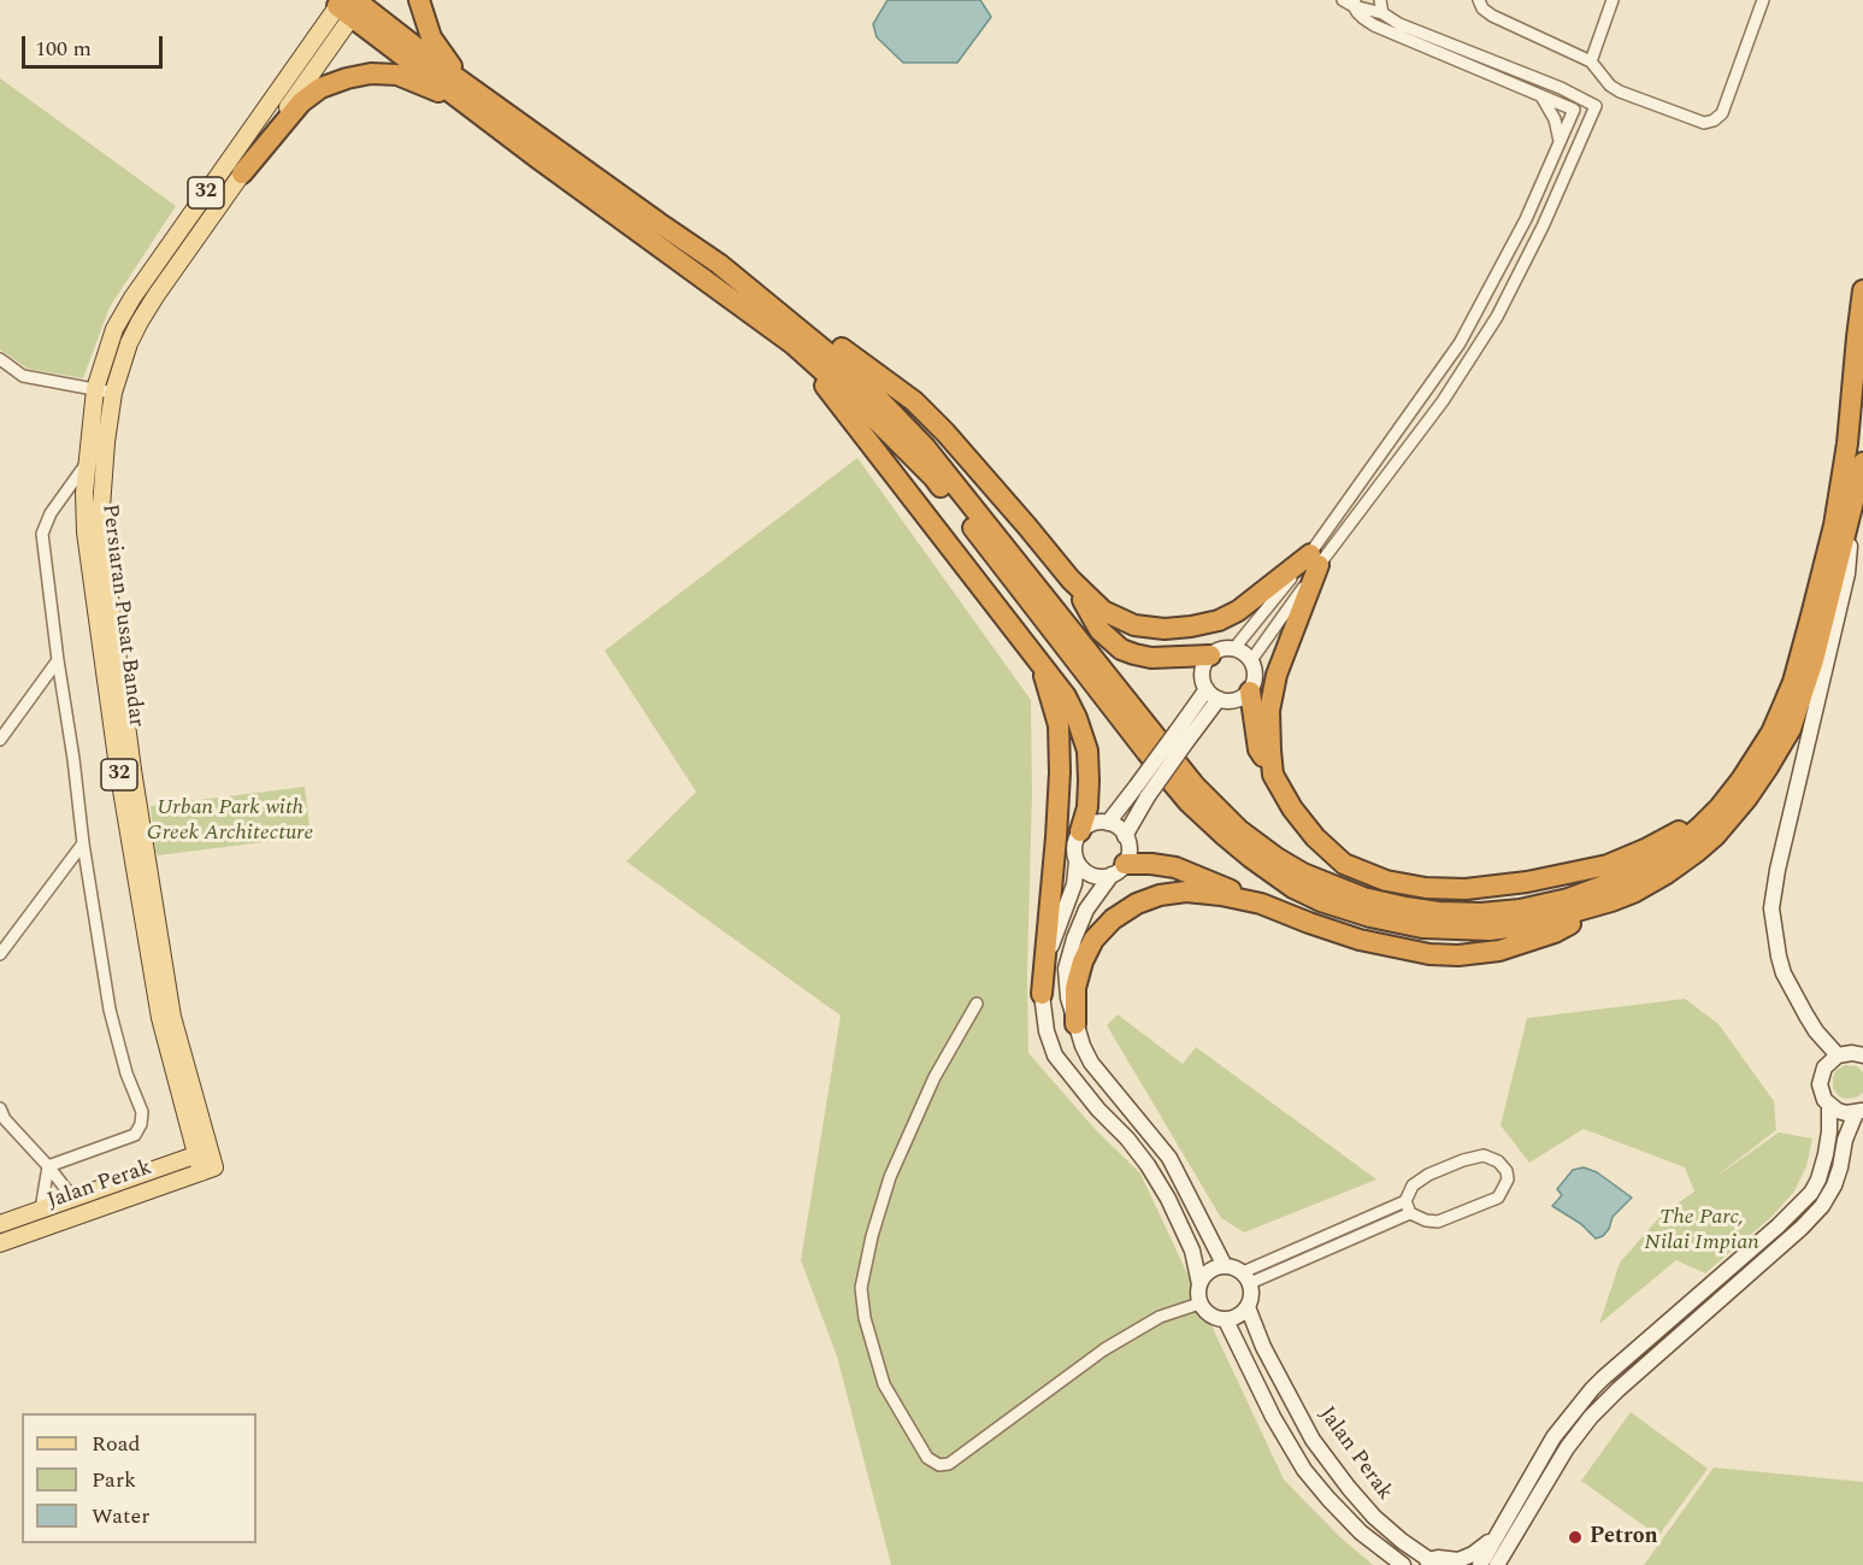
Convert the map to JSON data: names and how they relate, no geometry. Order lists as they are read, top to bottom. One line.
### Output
{"streets":{"main road":["32","Persiaran Pusat Bandar","Jalan Perak"]},"crossings":[["Persiaran Pusat Bandar","Jalan Perak"]],"parks":["Urban Park with Greek Architecture","The Parc, Nilai Impian"],"places":["Petron"],"legend":["Road","Park","Water"],"scale_bar":"100 m"}
